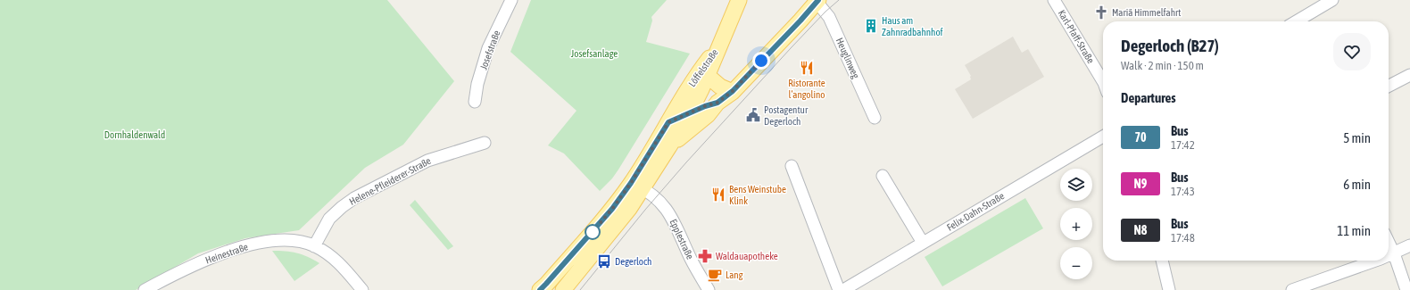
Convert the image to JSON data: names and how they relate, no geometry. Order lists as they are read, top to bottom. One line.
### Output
{"streets":{"main road":["Löffelstraße"],"street":["Karl-Pfaff-Straße","Josefstraße","Heuglinweg","Helene-Pfleiderer-Straße","Felix-Dahn-Straße","Epplestraße","Heinestraße"]},"crossings":[["Löffelstraße","Epplestraße"],["Helene-Pfleiderer-Straße","Heinestraße"]],"parks":["Josefsanlage","Dornhaldenwald"],"places":{"church":["Mariä Himmelfahrt"],"building":["Haus am Zahnradbahnhof"],"restaurant":["Ristorante l‘angolino","Bens Weinstube Klink"],"public building":["Postagentur Degerloch"],"pharmacy":["Waldauapotheke"],"bus stop":["Degerloch"],"cafe":["Lang"]},"lines":["bus line 70"],"page":{"heading":[["Degerloch (B27)","Walk · 2 min · 150 m"],"Departures"],"list":[{"mark":"70","name":"Bus","note":"17:42","value":"5 min"},{"mark":"N9","name":"Bus","note":"17:43","value":"6 min"},{"mark":"N8","name":"Bus","note":"17:48","value":"11 min"}],"map_buttons":["+","−"]}}
